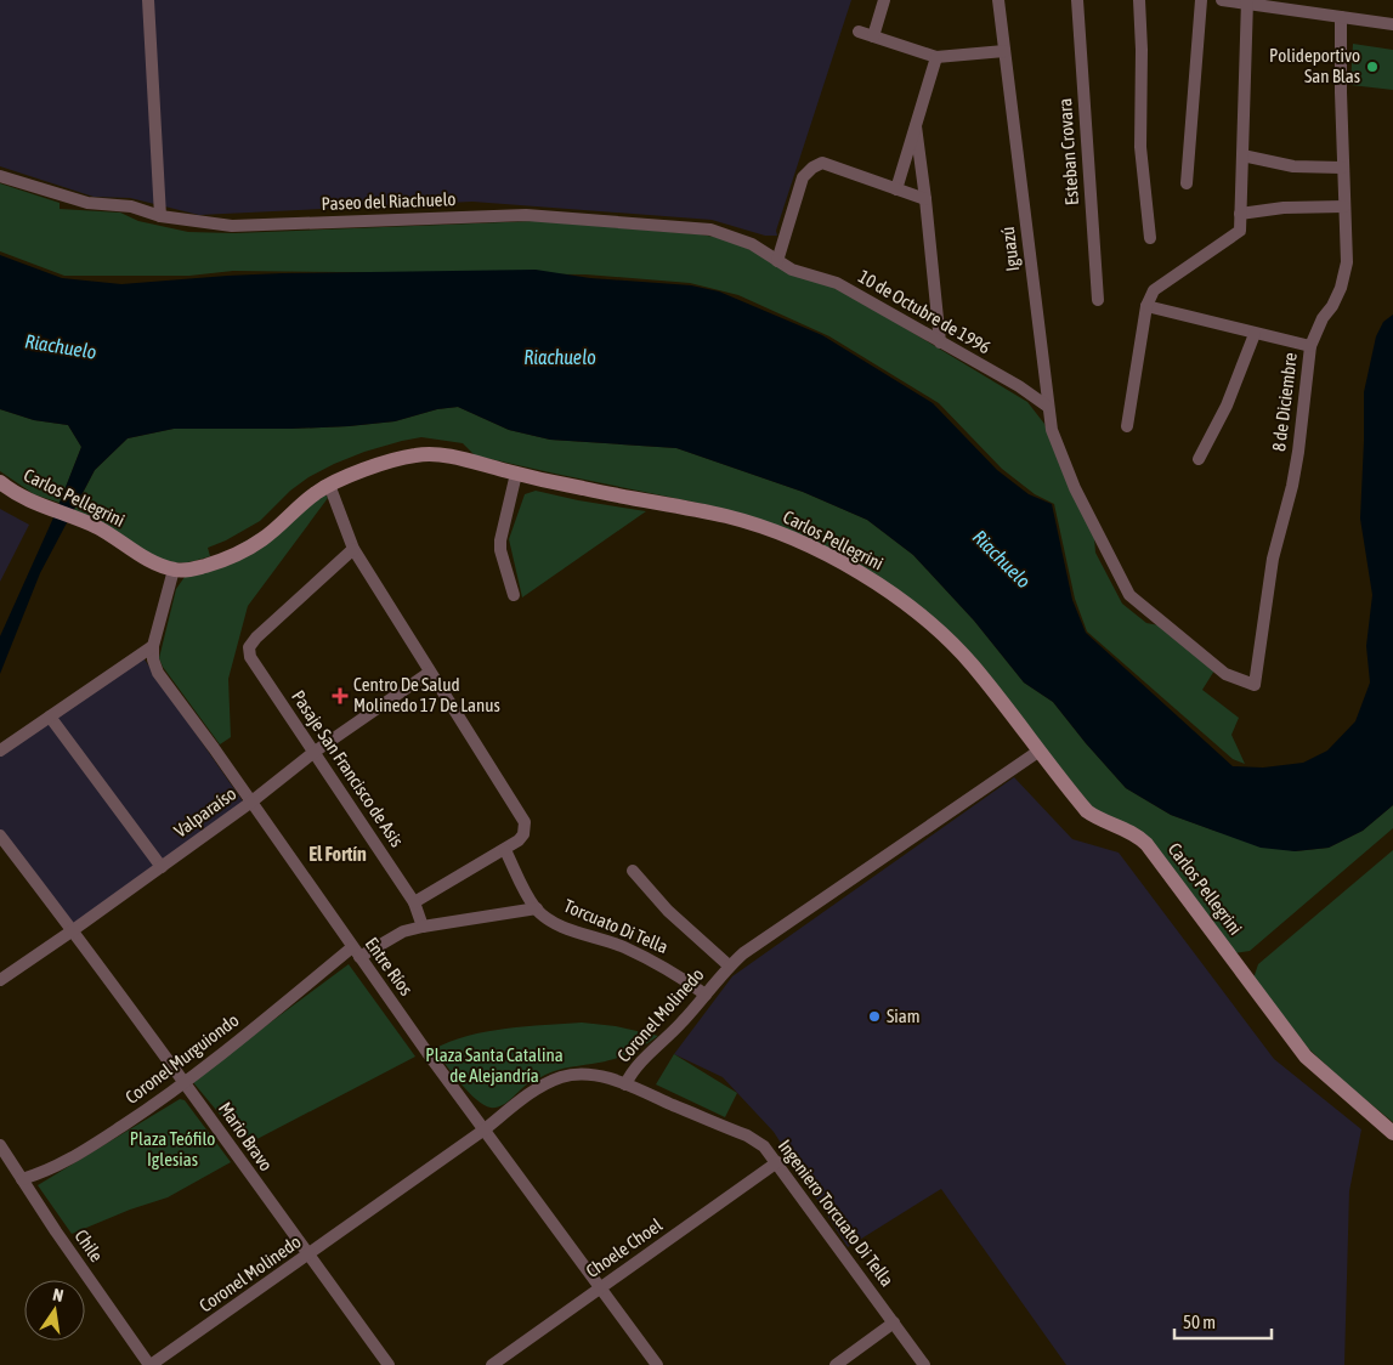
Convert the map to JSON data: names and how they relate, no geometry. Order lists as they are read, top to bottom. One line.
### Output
{"streets":{"street":["Esteban Crovara","Paseo del Riachuelo","Iguazú","10 de Octubre de 1996","8 de Diciembre","Carlos Pellegrini","Pasaje San Francisco de Asis","Valparaíso","Torcuato Di Tella","Entre Ríos","Coronel Molinedo","Coronel Murguiondo","Mario Bravo","Ingeniero Torcuato Di Tella","Chile","Choele Choel"]},"crossings":[["Paseo del Riachuelo","10 de Octubre de 1996"],["Iguazú","10 de Octubre de 1996"],["Iguazú","8 de Diciembre"],["Carlos Pellegrini","Entre Ríos"],["Carlos Pellegrini","Coronel Molinedo"],["Pasaje San Francisco de Asis","Valparaíso"],["Valparaíso","Entre Ríos"],["Valparaíso","Mario Bravo"],["Torcuato Di Tella","Coronel Molinedo"],["Torcuato Di Tella","Coronel Murguiondo"],["Entre Ríos","Coronel Molinedo"],["Entre Ríos","Coronel Murguiondo"],["Entre Ríos","Choele Choel"],["Coronel Molinedo","Mario Bravo"],["Coronel Molinedo","Ingeniero Torcuato Di Tella"],["Coronel Molinedo","Chile"],["Coronel Murguiondo","Mario Bravo"],["Coronel Murguiondo","Chile"],["Ingeniero Torcuato Di Tella","Choele Choel"]],"districts":["El Fortín"],"water":["Riachuelo"],"parks":["Plaza Santa Catalina de Alejandría","Plaza Teófilo Iglesias"],"places":{"other":["Polideportivo San Blas","Siam"],"health":["Centro De Salud Molinedo 17 De Lanus"]},"scale_bar":"50 m","north":"top"}
